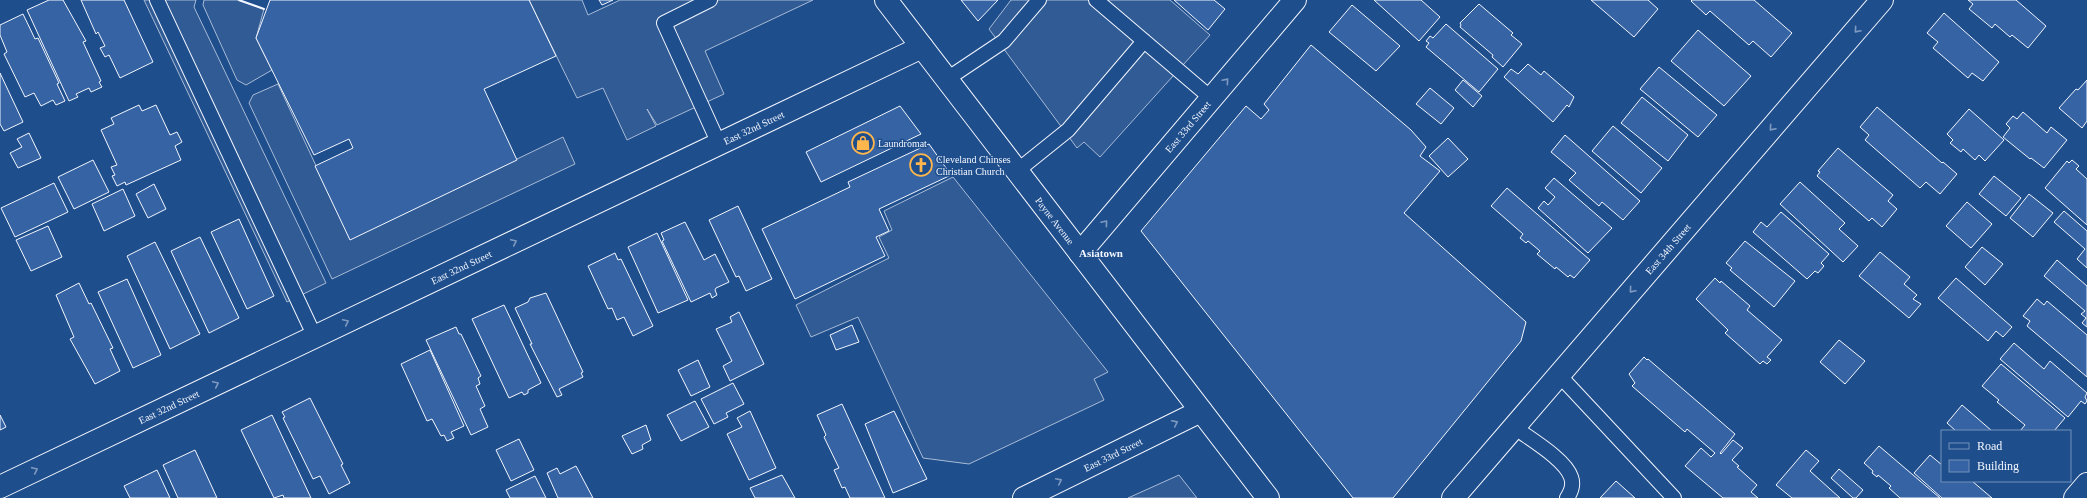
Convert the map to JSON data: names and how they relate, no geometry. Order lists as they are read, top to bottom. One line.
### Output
{"streets":{"street":["East 33rd Street","East 32nd Street","Payne Avenue","East 34th Street"]},"crossings":[["East 33rd Street","Payne Avenue"],["East 32nd Street","Payne Avenue"]],"one_way":["East 33rd Street","East 32nd Street","East 34th Street"],"districts":["Asiatown"],"places":{"shop":["Laundromat"],"church":["Cleveland Chinses Christian Church"]},"legend":["Road","Building"]}
